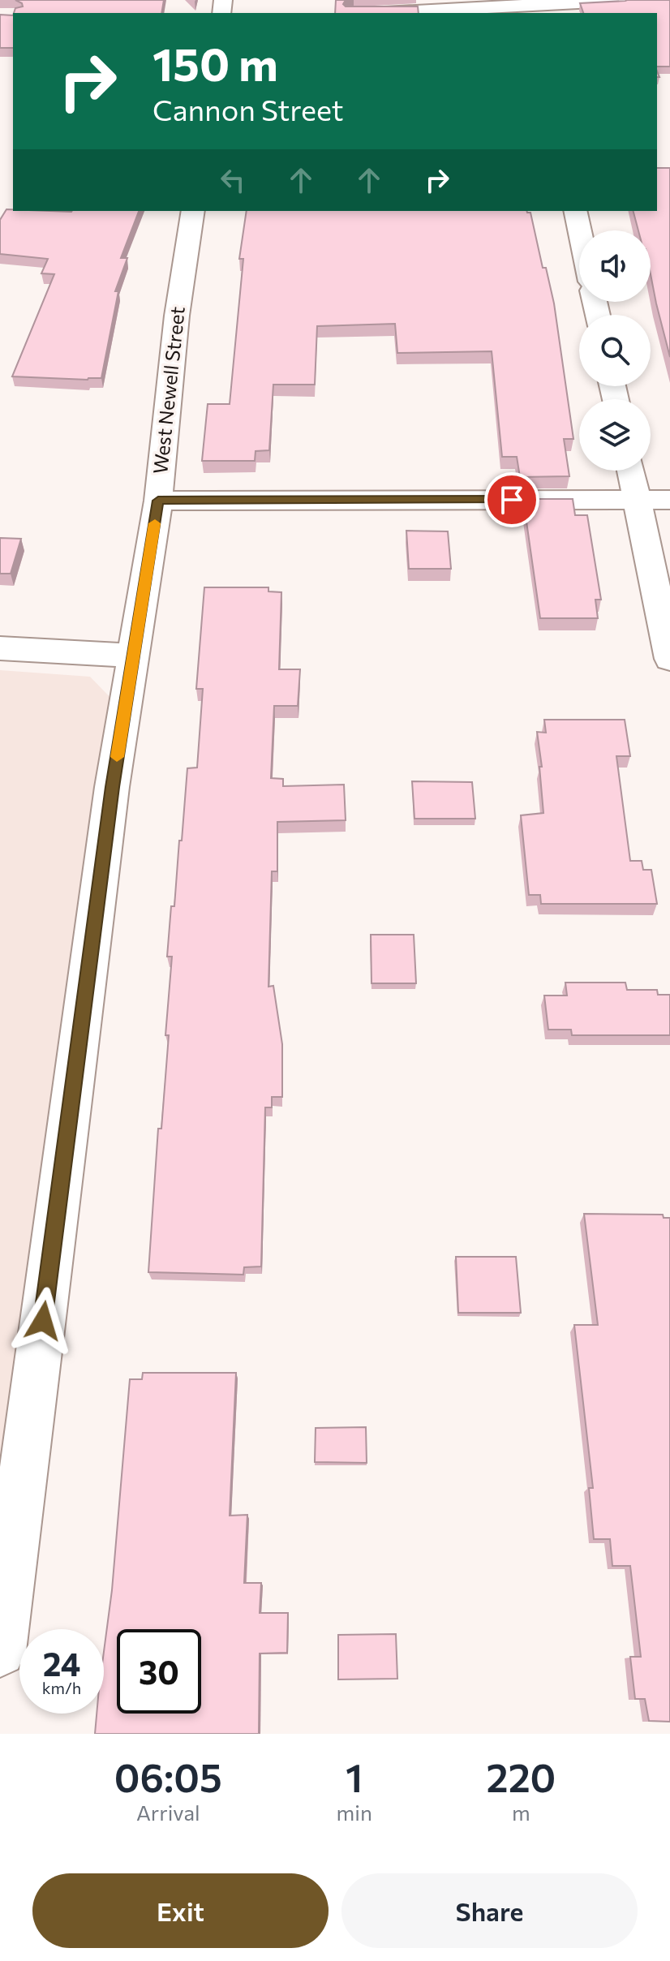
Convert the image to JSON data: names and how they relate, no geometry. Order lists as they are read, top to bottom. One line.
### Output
{"streets":{"street":["West Newell Street"]},"page":{"turn":["150 m","Cannon Street"],"speed":"24 km/h","limit":"30","eta":["06:05","Arrival","1","min","220","m"],"buttons":["Exit","Share"]}}
